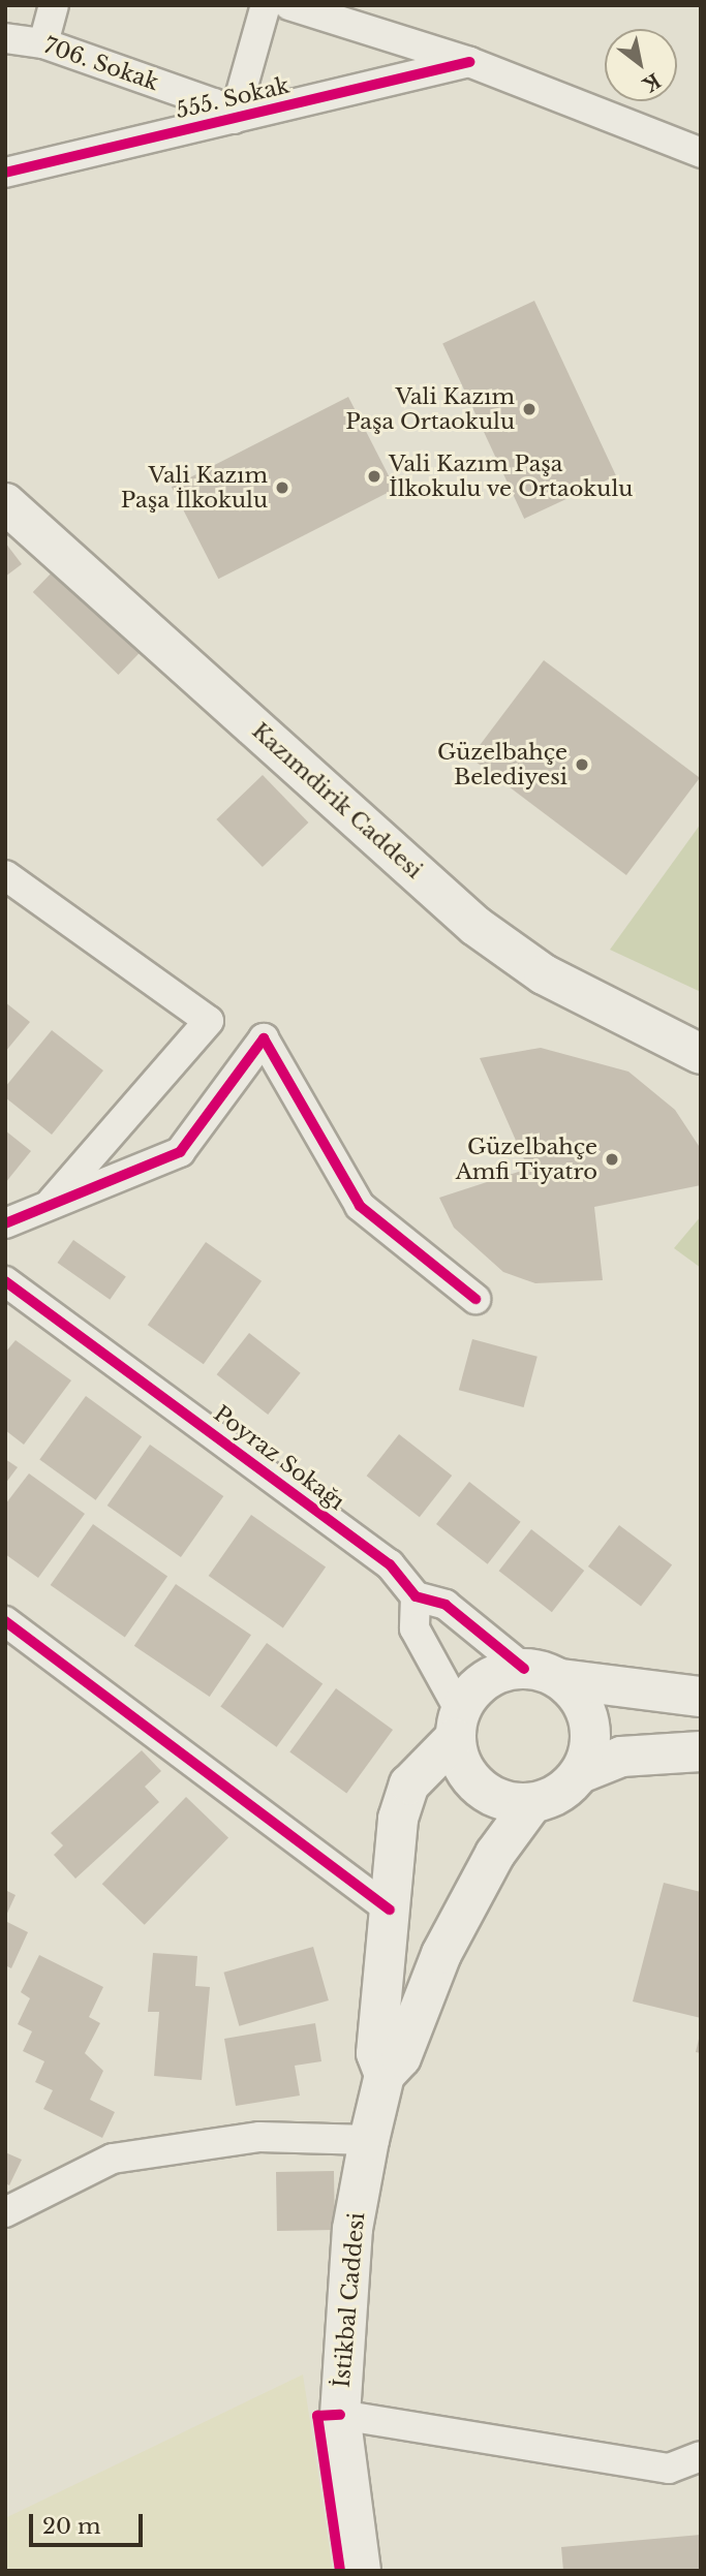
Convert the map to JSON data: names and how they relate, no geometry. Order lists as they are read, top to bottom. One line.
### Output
{"streets":{"main road":["Kazımdirik Caddesi","İstikbal Caddesi"],"street":["706. Sokak","555. Sokak","Poyraz Sokağı"]},"crossings":[["706. Sokak","555. Sokak"]],"places":["Vali Kazım Paşa Ortaokulu","Vali Kazım Paşa İlkokulu ve Ortaokulu","Vali Kazım Paşa İlkokulu","Güzelbahçe Belediyesi","Güzelbahçe Amfi Tiyatro"],"scale_bar":"20 m","north":"bottom right"}
